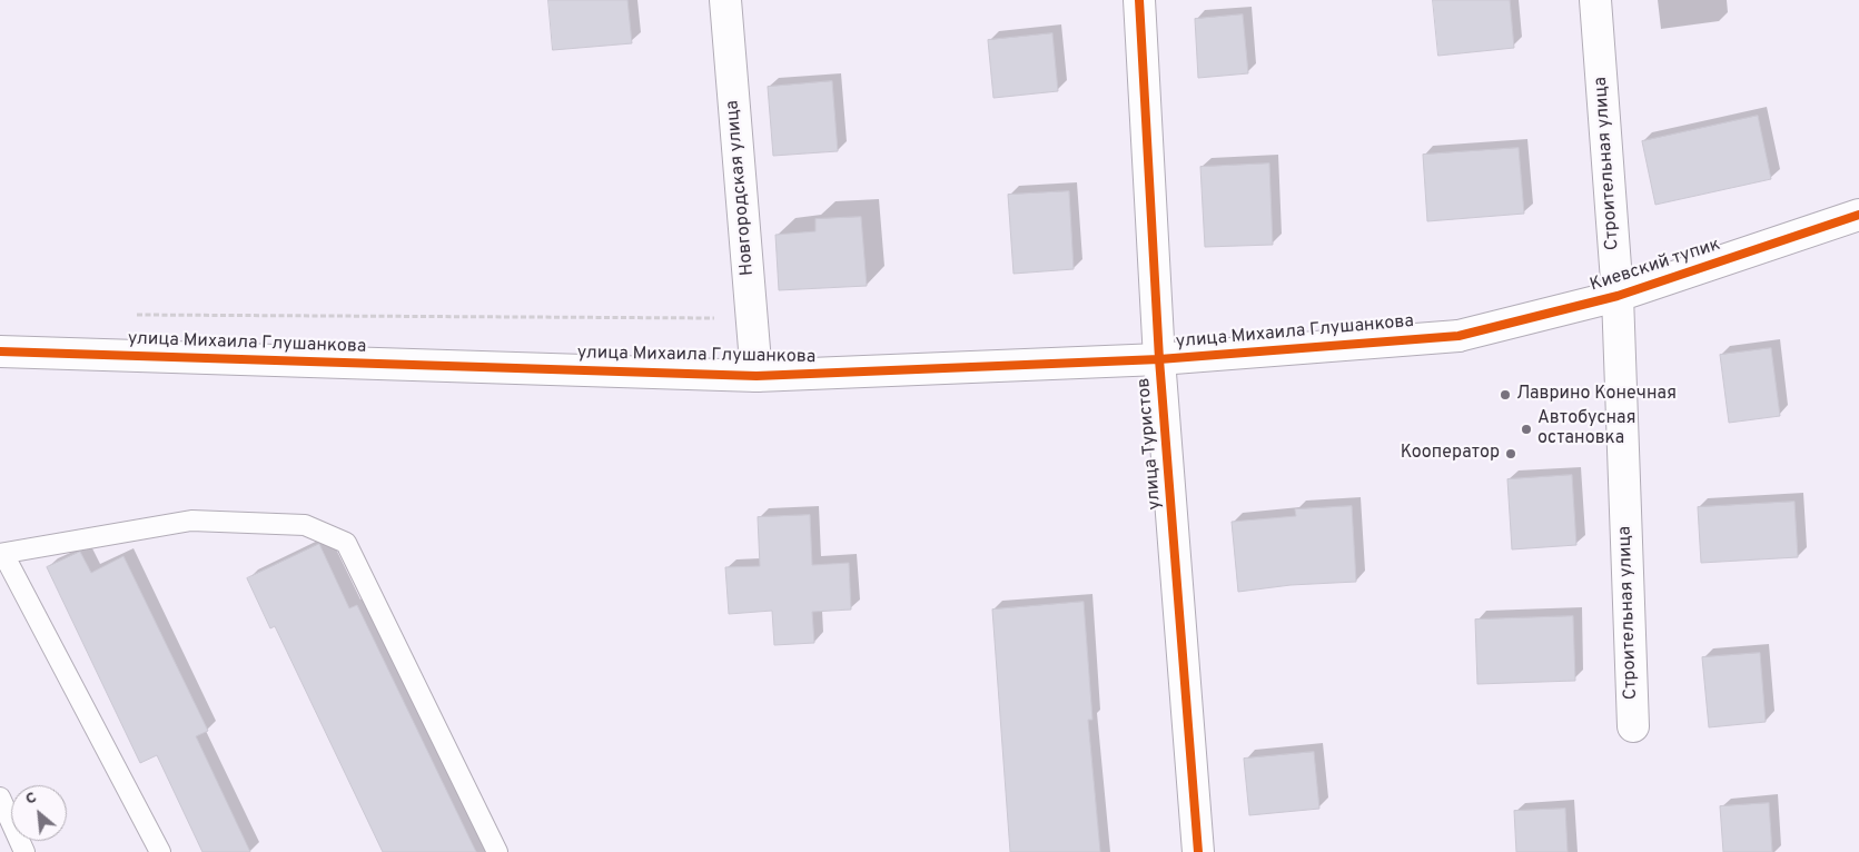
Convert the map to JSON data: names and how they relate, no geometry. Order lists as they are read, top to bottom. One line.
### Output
{"streets":{"street":["Строительная улица","Новгородская улица","Киевский тупик","улица Михаила Глушанкова","улица Туристов"]},"crossings":[["Строительная улица","Киевский тупик"],["Новгородская улица","улица Михаила Глушанкова"],["Киевский тупик","улица Михаила Глушанкова"],["улица Михаила Глушанкова","улица Туристов"]],"places":["Лаврино Конечная","Автобусная остановка","Кооператор"],"north":"top left"}
